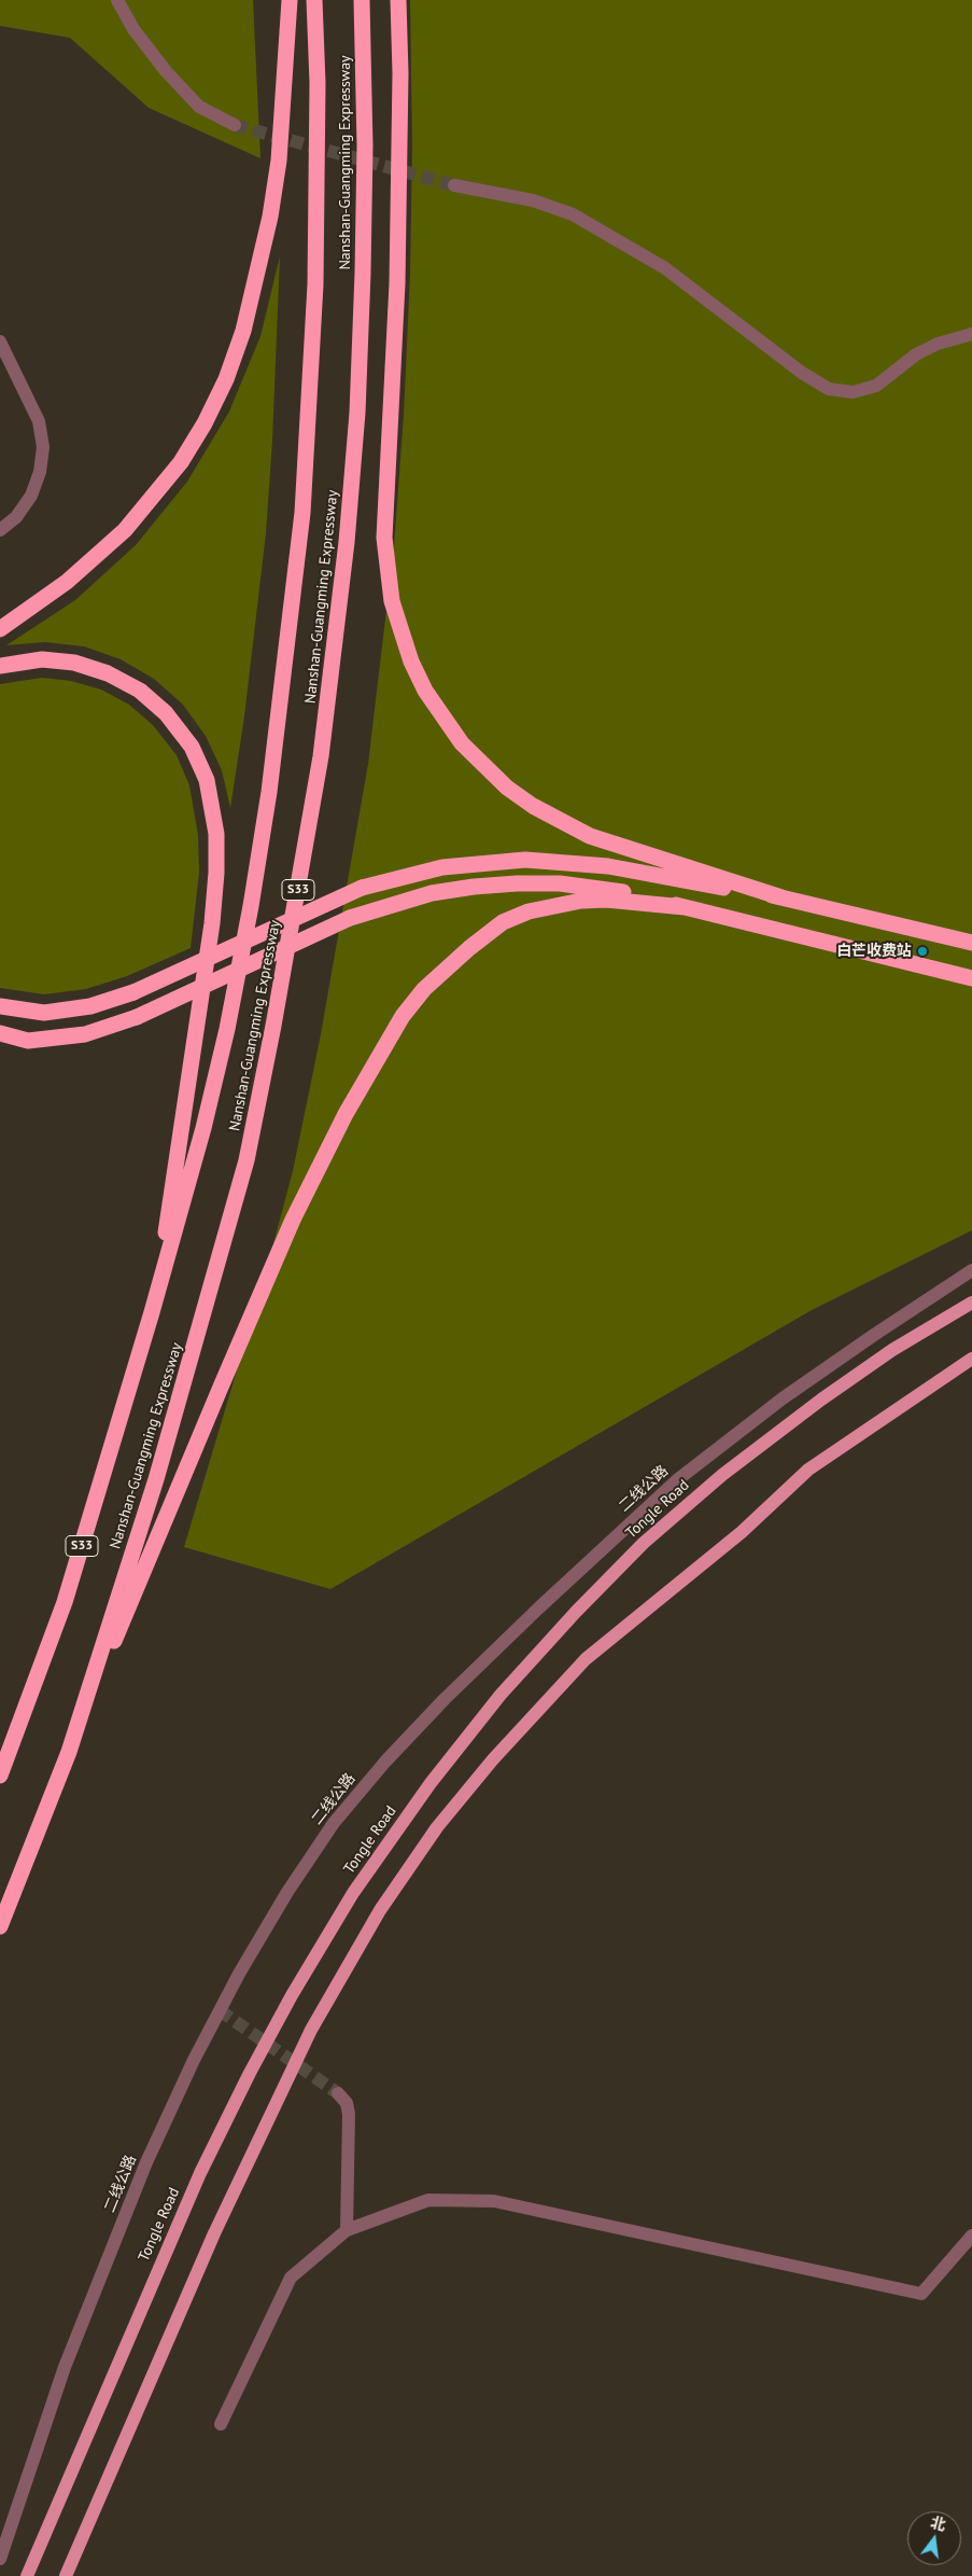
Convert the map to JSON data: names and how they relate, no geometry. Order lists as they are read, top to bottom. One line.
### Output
{"streets":{"highway":["Nanshan-Guangming Expressway","S33"],"main road":["Tongle Road"],"street":["二线公路"]},"places":["白芒收费站"],"north":"top"}
